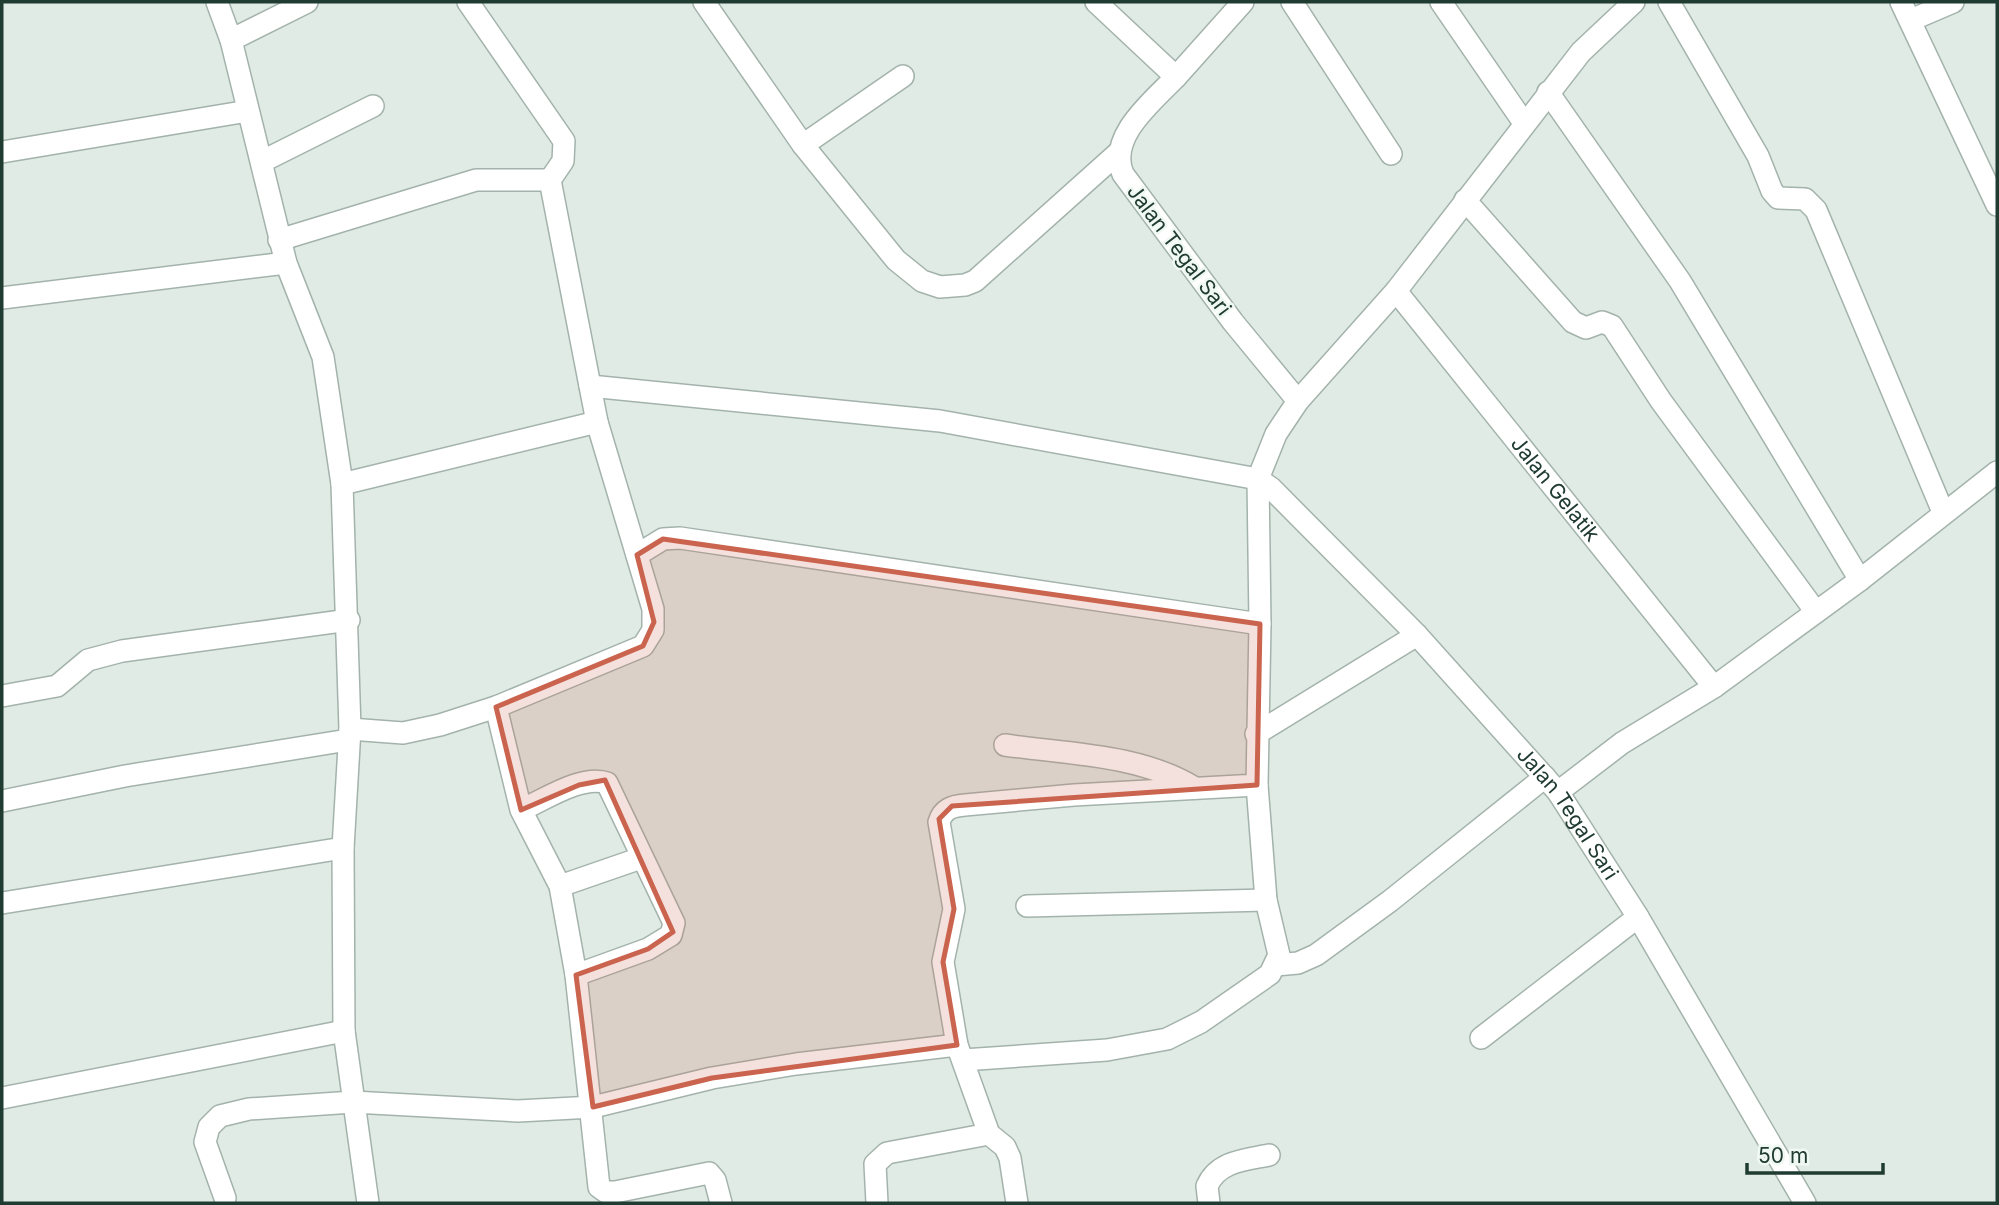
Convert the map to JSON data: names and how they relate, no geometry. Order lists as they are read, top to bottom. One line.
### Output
{"streets":{"street":["Jalan Tegal Sari","Jalan Gelatik"]},"scale_bar":"50 m"}
